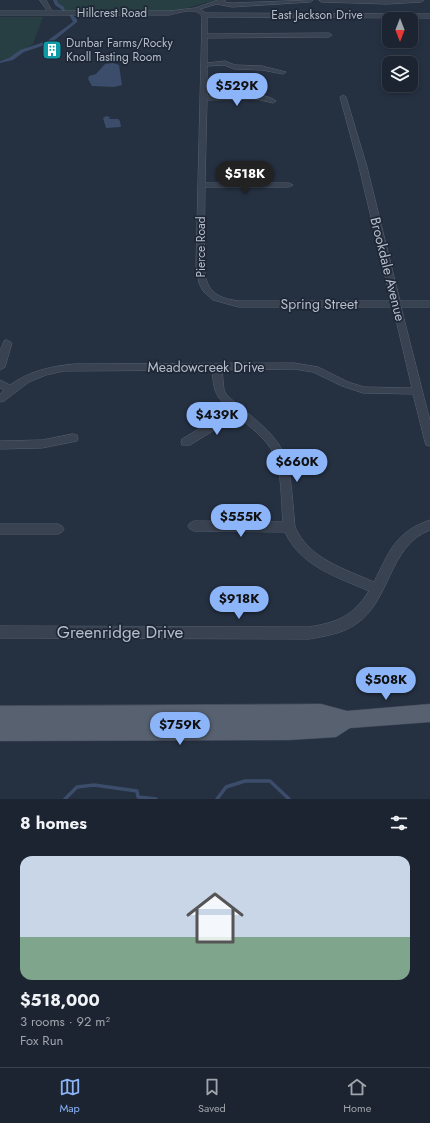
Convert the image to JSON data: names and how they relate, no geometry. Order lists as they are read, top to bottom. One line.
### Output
{"streets":{"street":["Hillcrest Road","East Jackson Drive","Pierce Road","Brookdale Avenue","Spring Street","Meadowcreek Drive","Greenridge Drive"]},"crossings":[["East Jackson Drive","Pierce Road"],["Pierce Road","Spring Street"],["Brookdale Avenue","Spring Street"],["Brookdale Avenue","Meadowcreek Drive"]],"places":{"building":["Dunbar Farms/Rocky Knoll Tasting Room"]},"north":"bottom","page":{"price":["$529K","$518K","$439K","$660K","$555K","$918K","$508K","$759K"],"heading":"8 homes","list":[{"name":"$518,000","note":"3 rooms · 92 m² · Fox Run"}],"tabs":["Map","Saved","Home"]}}
